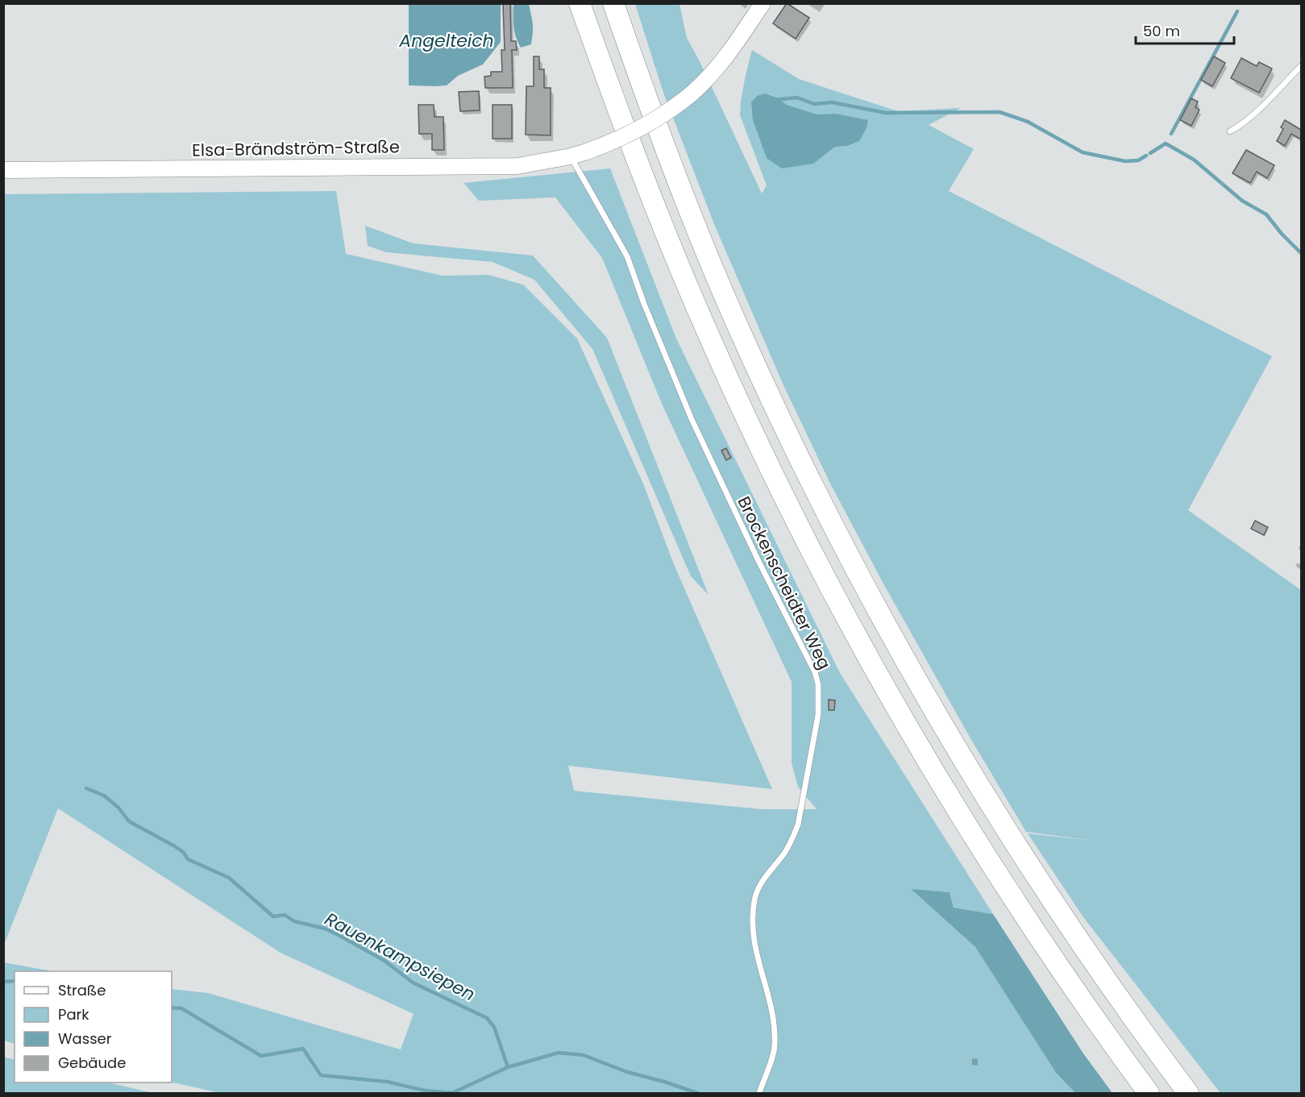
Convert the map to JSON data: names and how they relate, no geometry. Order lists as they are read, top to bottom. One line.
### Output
{"streets":{"street":["Elsa-Brändström-Straße"],"lane":["Brockenscheidter Weg"]},"crossings":[["Elsa-Brändström-Straße","Brockenscheidter Weg"]],"water":["Angelteich","Rauenkampsiepen"],"legend":["Straße","Park","Wasser","Gebäude"],"scale_bar":"50 m"}
